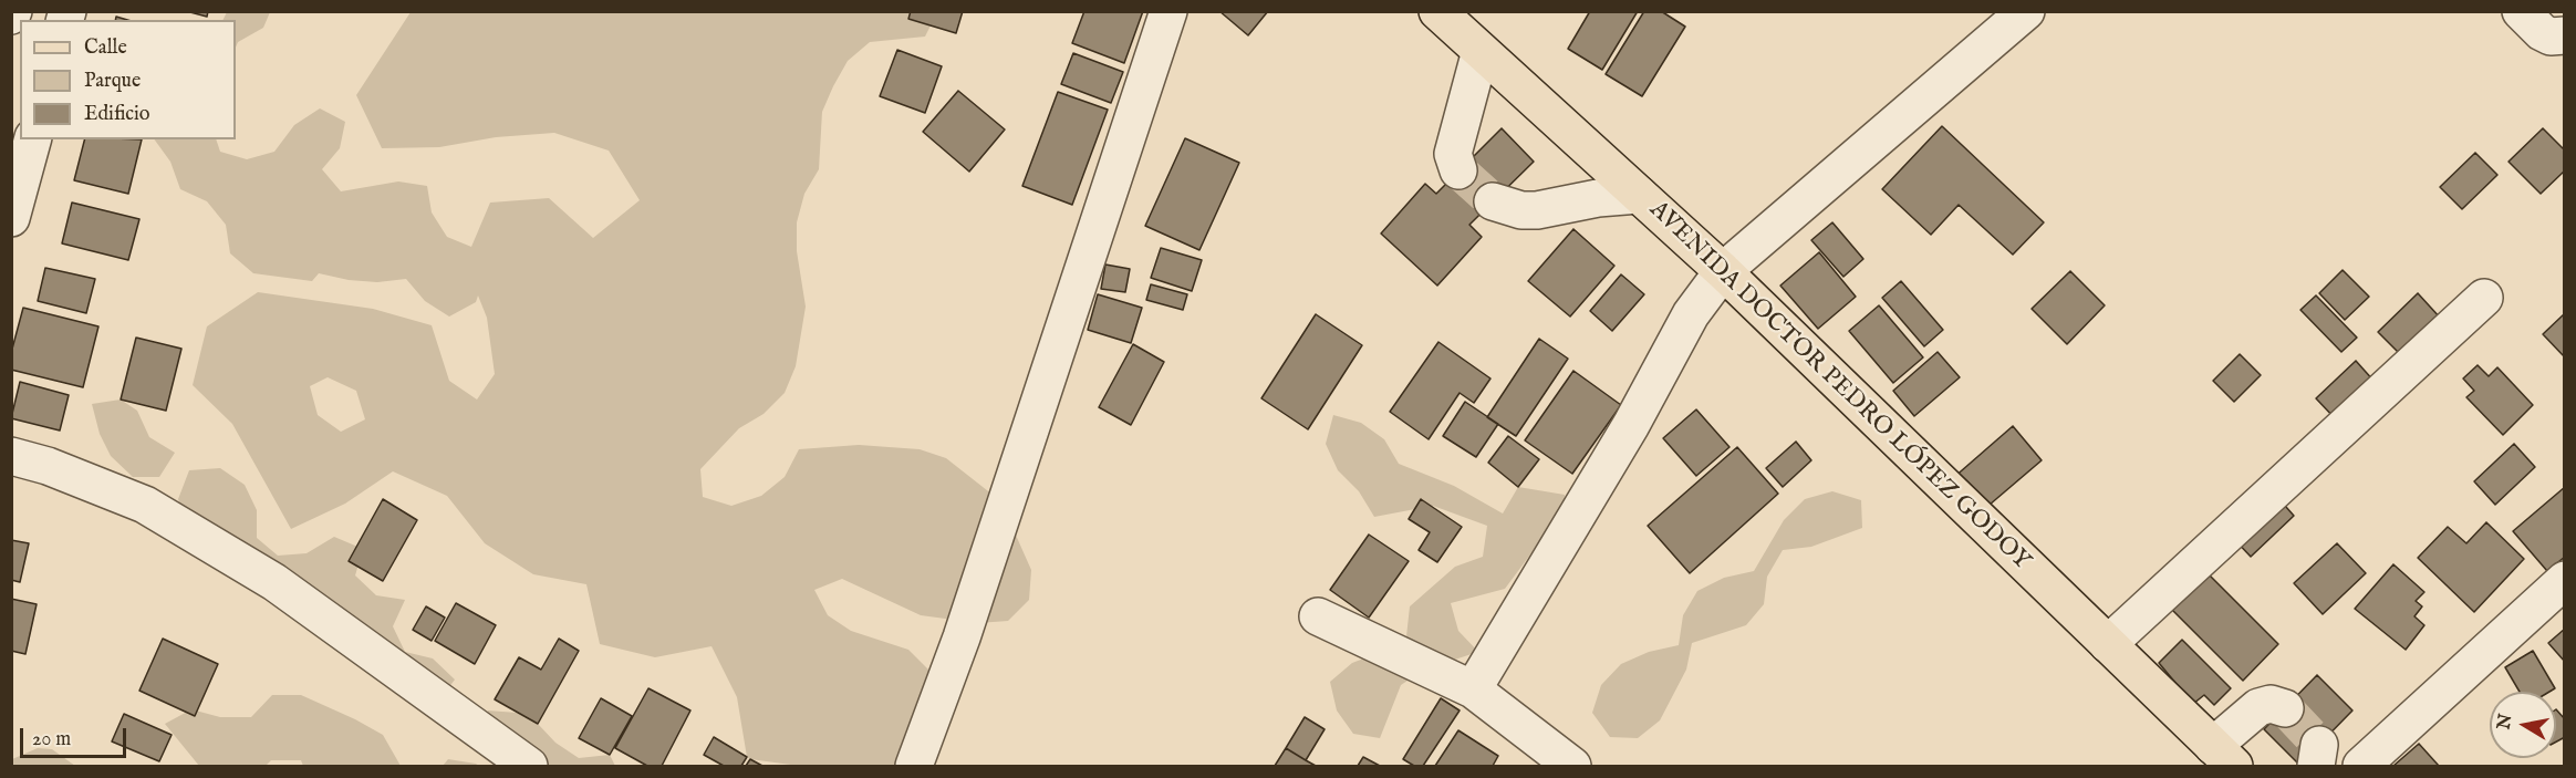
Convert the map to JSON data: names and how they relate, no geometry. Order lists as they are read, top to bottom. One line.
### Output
{"streets":{"main road":["AVENIDA DOCTOR PEDRO LÓPEZ GODOY"]},"legend":["Calle","Parque","Edificio"],"scale_bar":"20 m","north":"left"}
